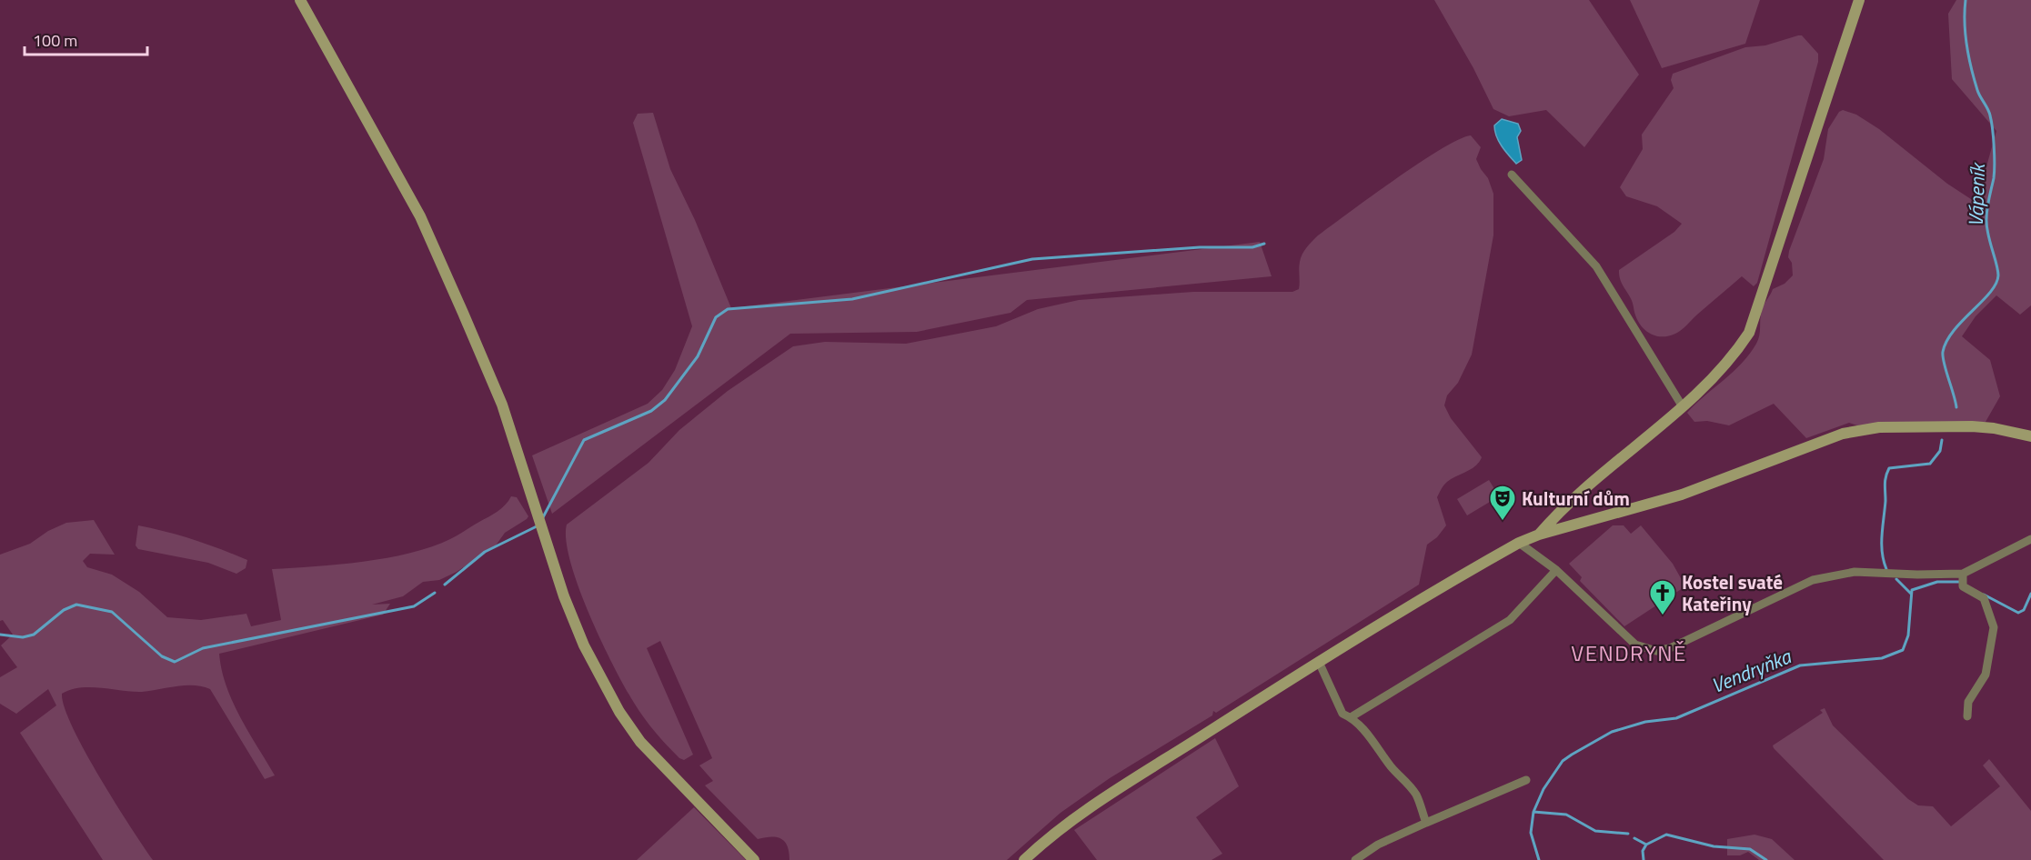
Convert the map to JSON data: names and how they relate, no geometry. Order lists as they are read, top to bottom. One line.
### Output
{"districts":["VENDRYNĚ"],"water":["Vápeník","Vendryňka"],"places":{"theatre":["Kulturní dům"],"church":["Kostel svaté Kateřiny"]},"scale_bar":"100 m"}
